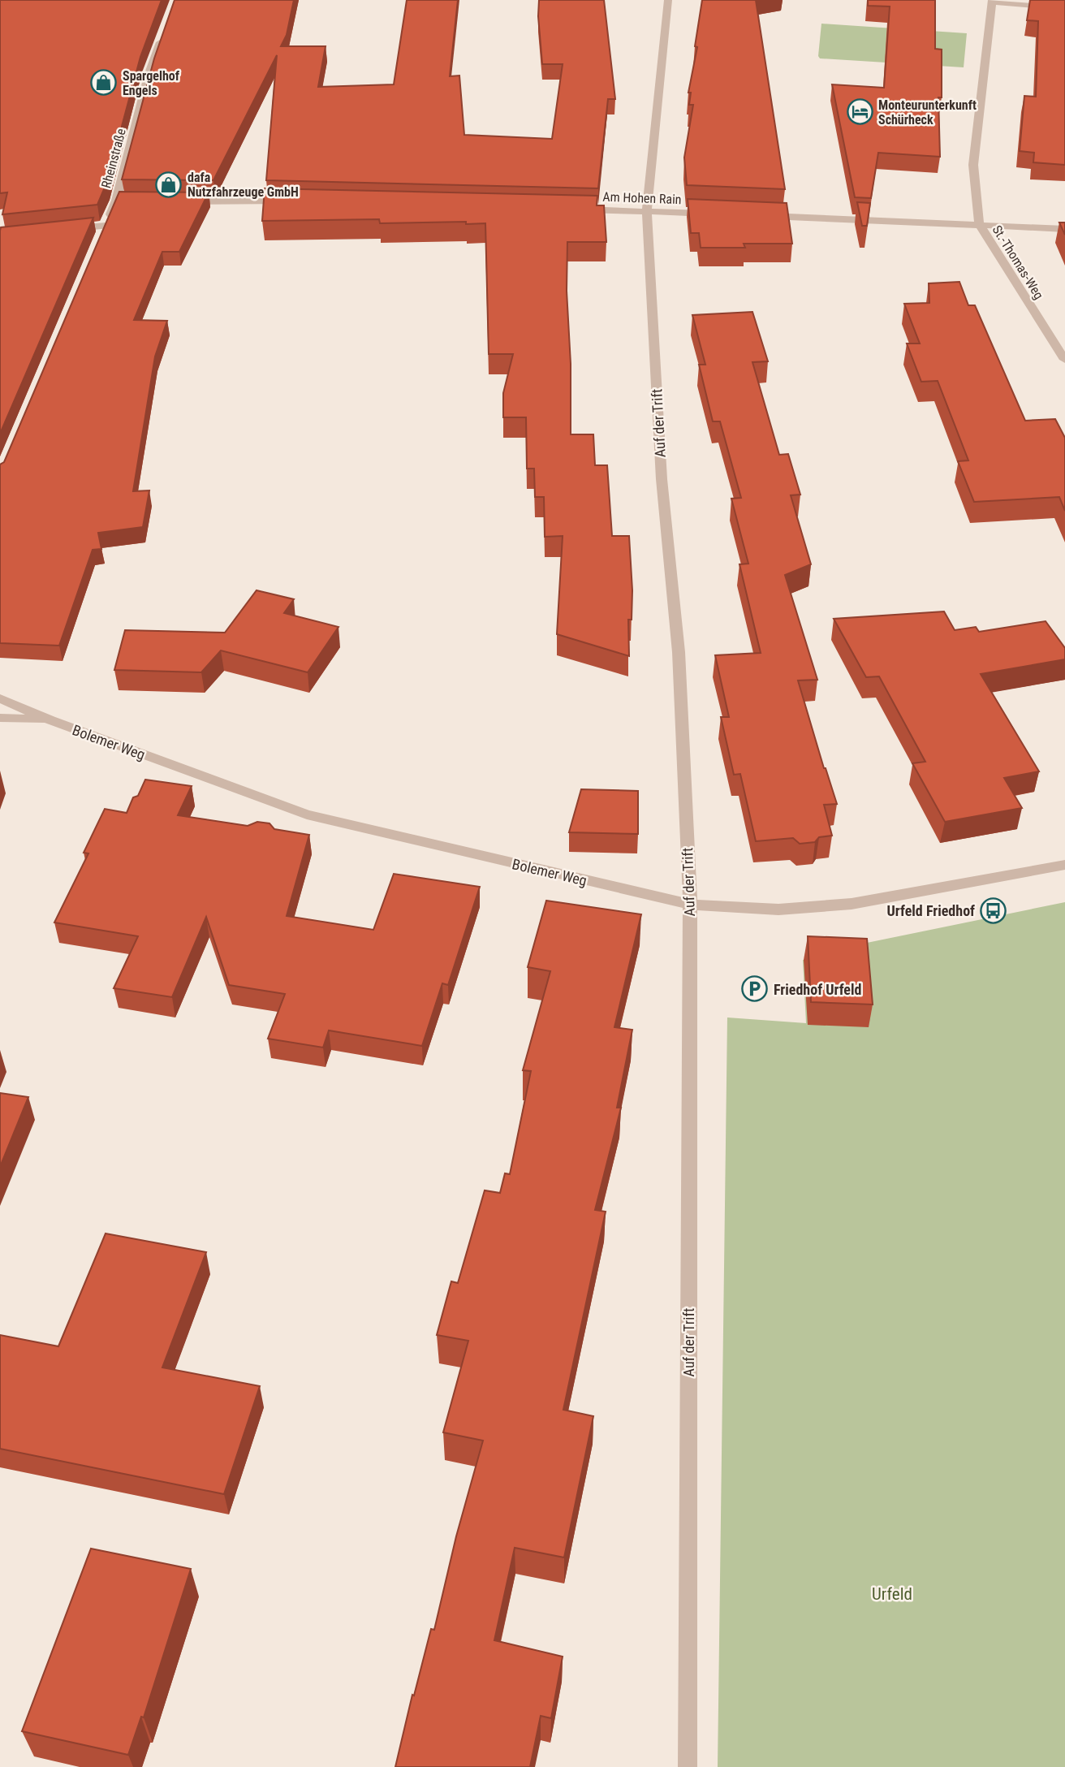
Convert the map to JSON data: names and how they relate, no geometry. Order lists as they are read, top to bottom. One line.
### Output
{"streets":{"street":["Rheinstraße","Am Hohen Rain","St.-Thomas-Weg","Auf der Trift","Bolemer Weg"]},"crossings":[["Am Hohen Rain","Auf der Trift"],["Auf der Trift","Bolemer Weg"]],"parks":["Urfeld"],"places":{"shop":["Spargelhof Engels","dafa Nutzfahrzeuge GmbH"],"hotel":["Monteurunterkunft Schürheck"],"bus stop":["Urfeld Friedhof"],"parking":["Friedhof Urfeld"]}}
